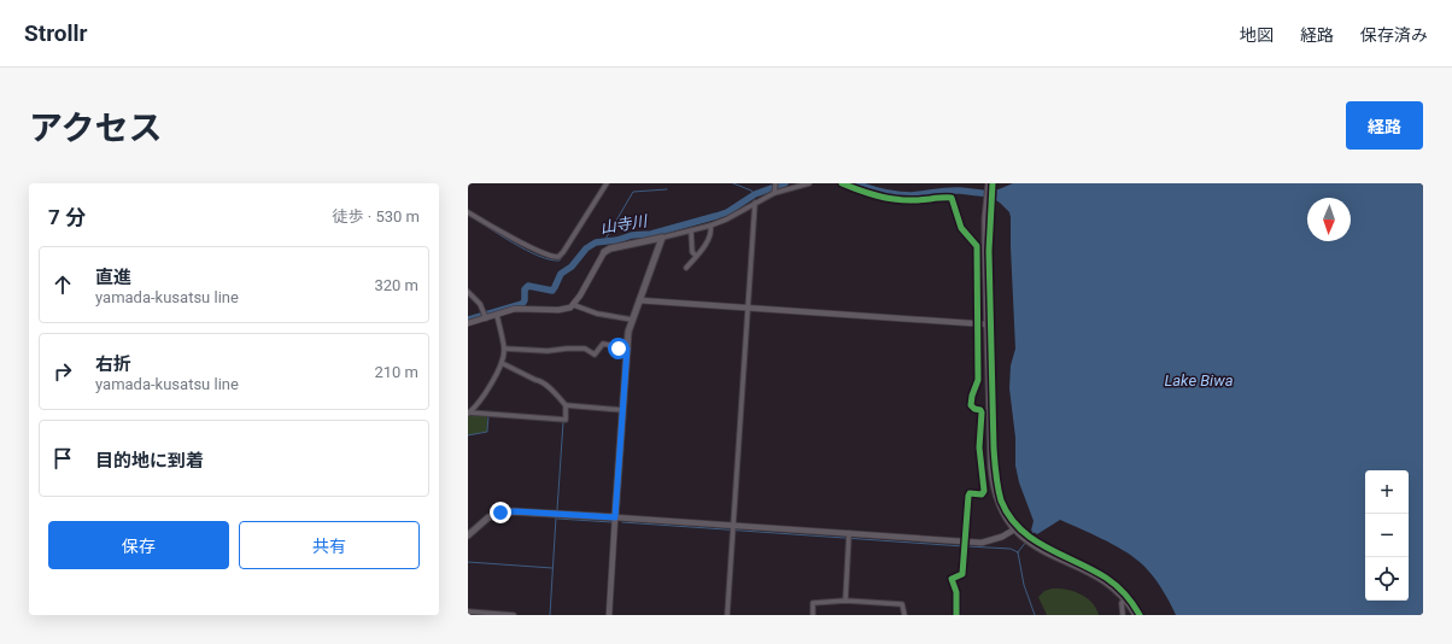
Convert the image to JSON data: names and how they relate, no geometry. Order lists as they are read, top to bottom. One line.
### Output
{"water":["山寺川","Lake Biwa"],"north":"bottom","page":{"header":"Strollr","nav":["地図","経路","保存済み"],"title":"アクセス","buttons":["経路",["保存","共有"]],"heading":["7 分","徒歩 · 530 m"],"list":[["直進","yamada-kusatsu line","320 m"],["右折","yamada-kusatsu line","210 m"],"目的地に到着"],"map_buttons":["+","−"]}}
